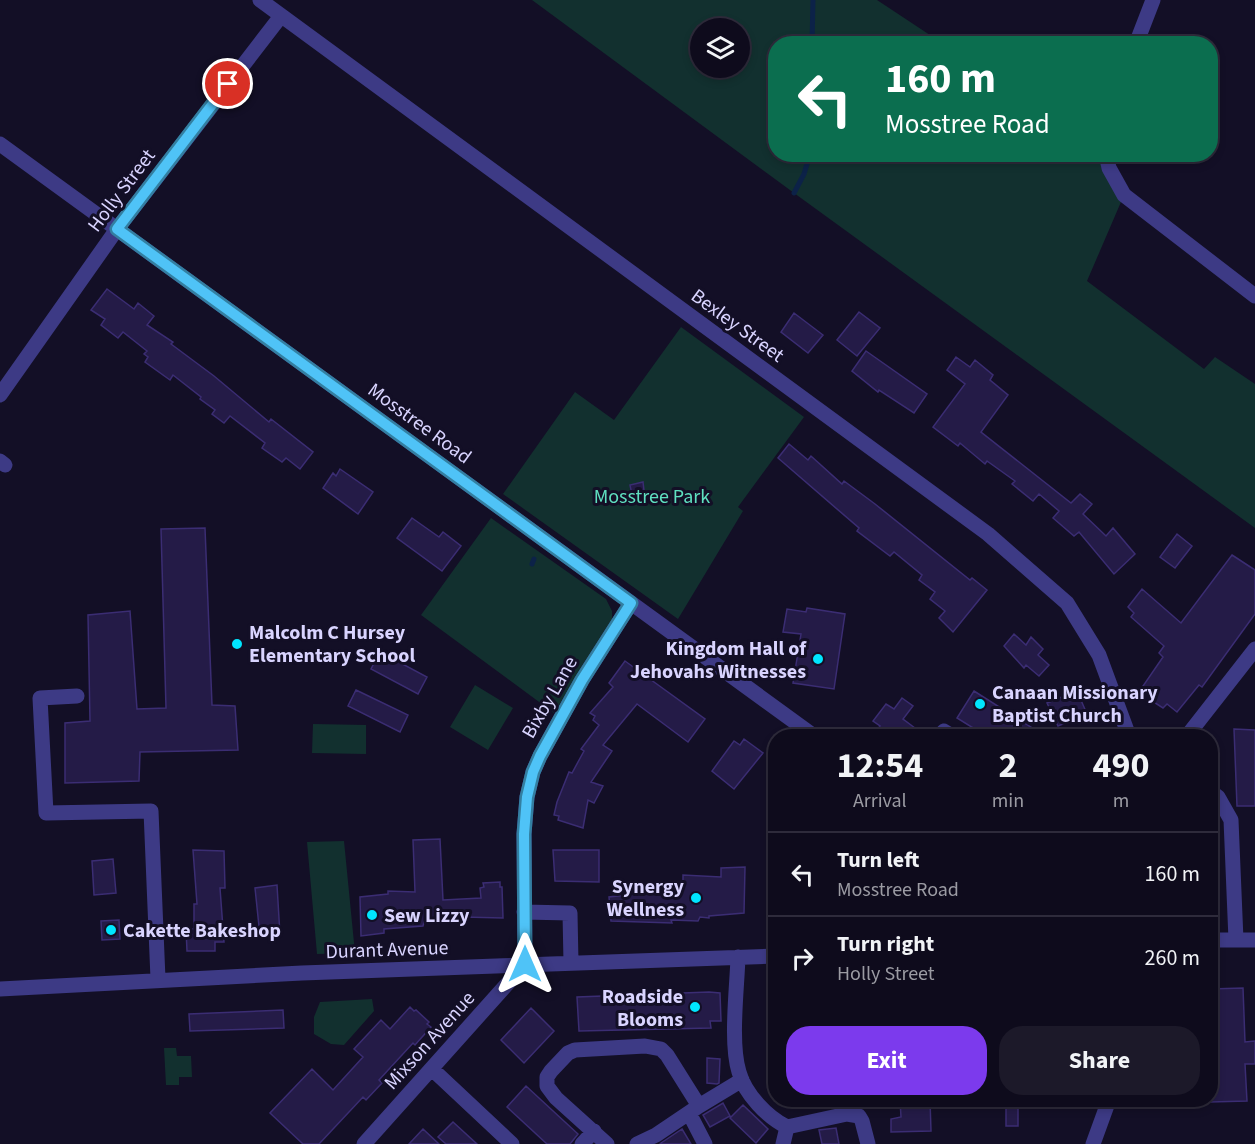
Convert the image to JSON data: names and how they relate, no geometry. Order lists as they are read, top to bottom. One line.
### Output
{"streets":{"street":["Holly Street","Bexley Street","Mosstree Road","Bixby Lane","Durant Avenue","Mixson Avenue"]},"crossings":[["Holly Street","Bexley Street"],["Holly Street","Mosstree Road"],["Mosstree Road","Bixby Lane"],["Bixby Lane","Durant Avenue"],["Bixby Lane","Mixson Avenue"],["Durant Avenue","Mixson Avenue"]],"parks":["Mosstree Park"],"places":["Malcolm C Hursey Elementary School","Kingdom Hall of Jehovahs Witnesses","Canaan Missionary Baptist Church","Synergy Wellness","Sew Lizzy","Cakette Bakeshop","Roadside Blooms"],"page":{"turn":["160 m","Mosstree Road"],"eta":["12:54","Arrival","2","min","490","m"],"list":[{"name":"Turn left","note":"Mosstree Road","value":"160 m"},{"name":"Turn right","note":"Holly Street","value":"260 m"}],"buttons":["Exit","Share"]}}
